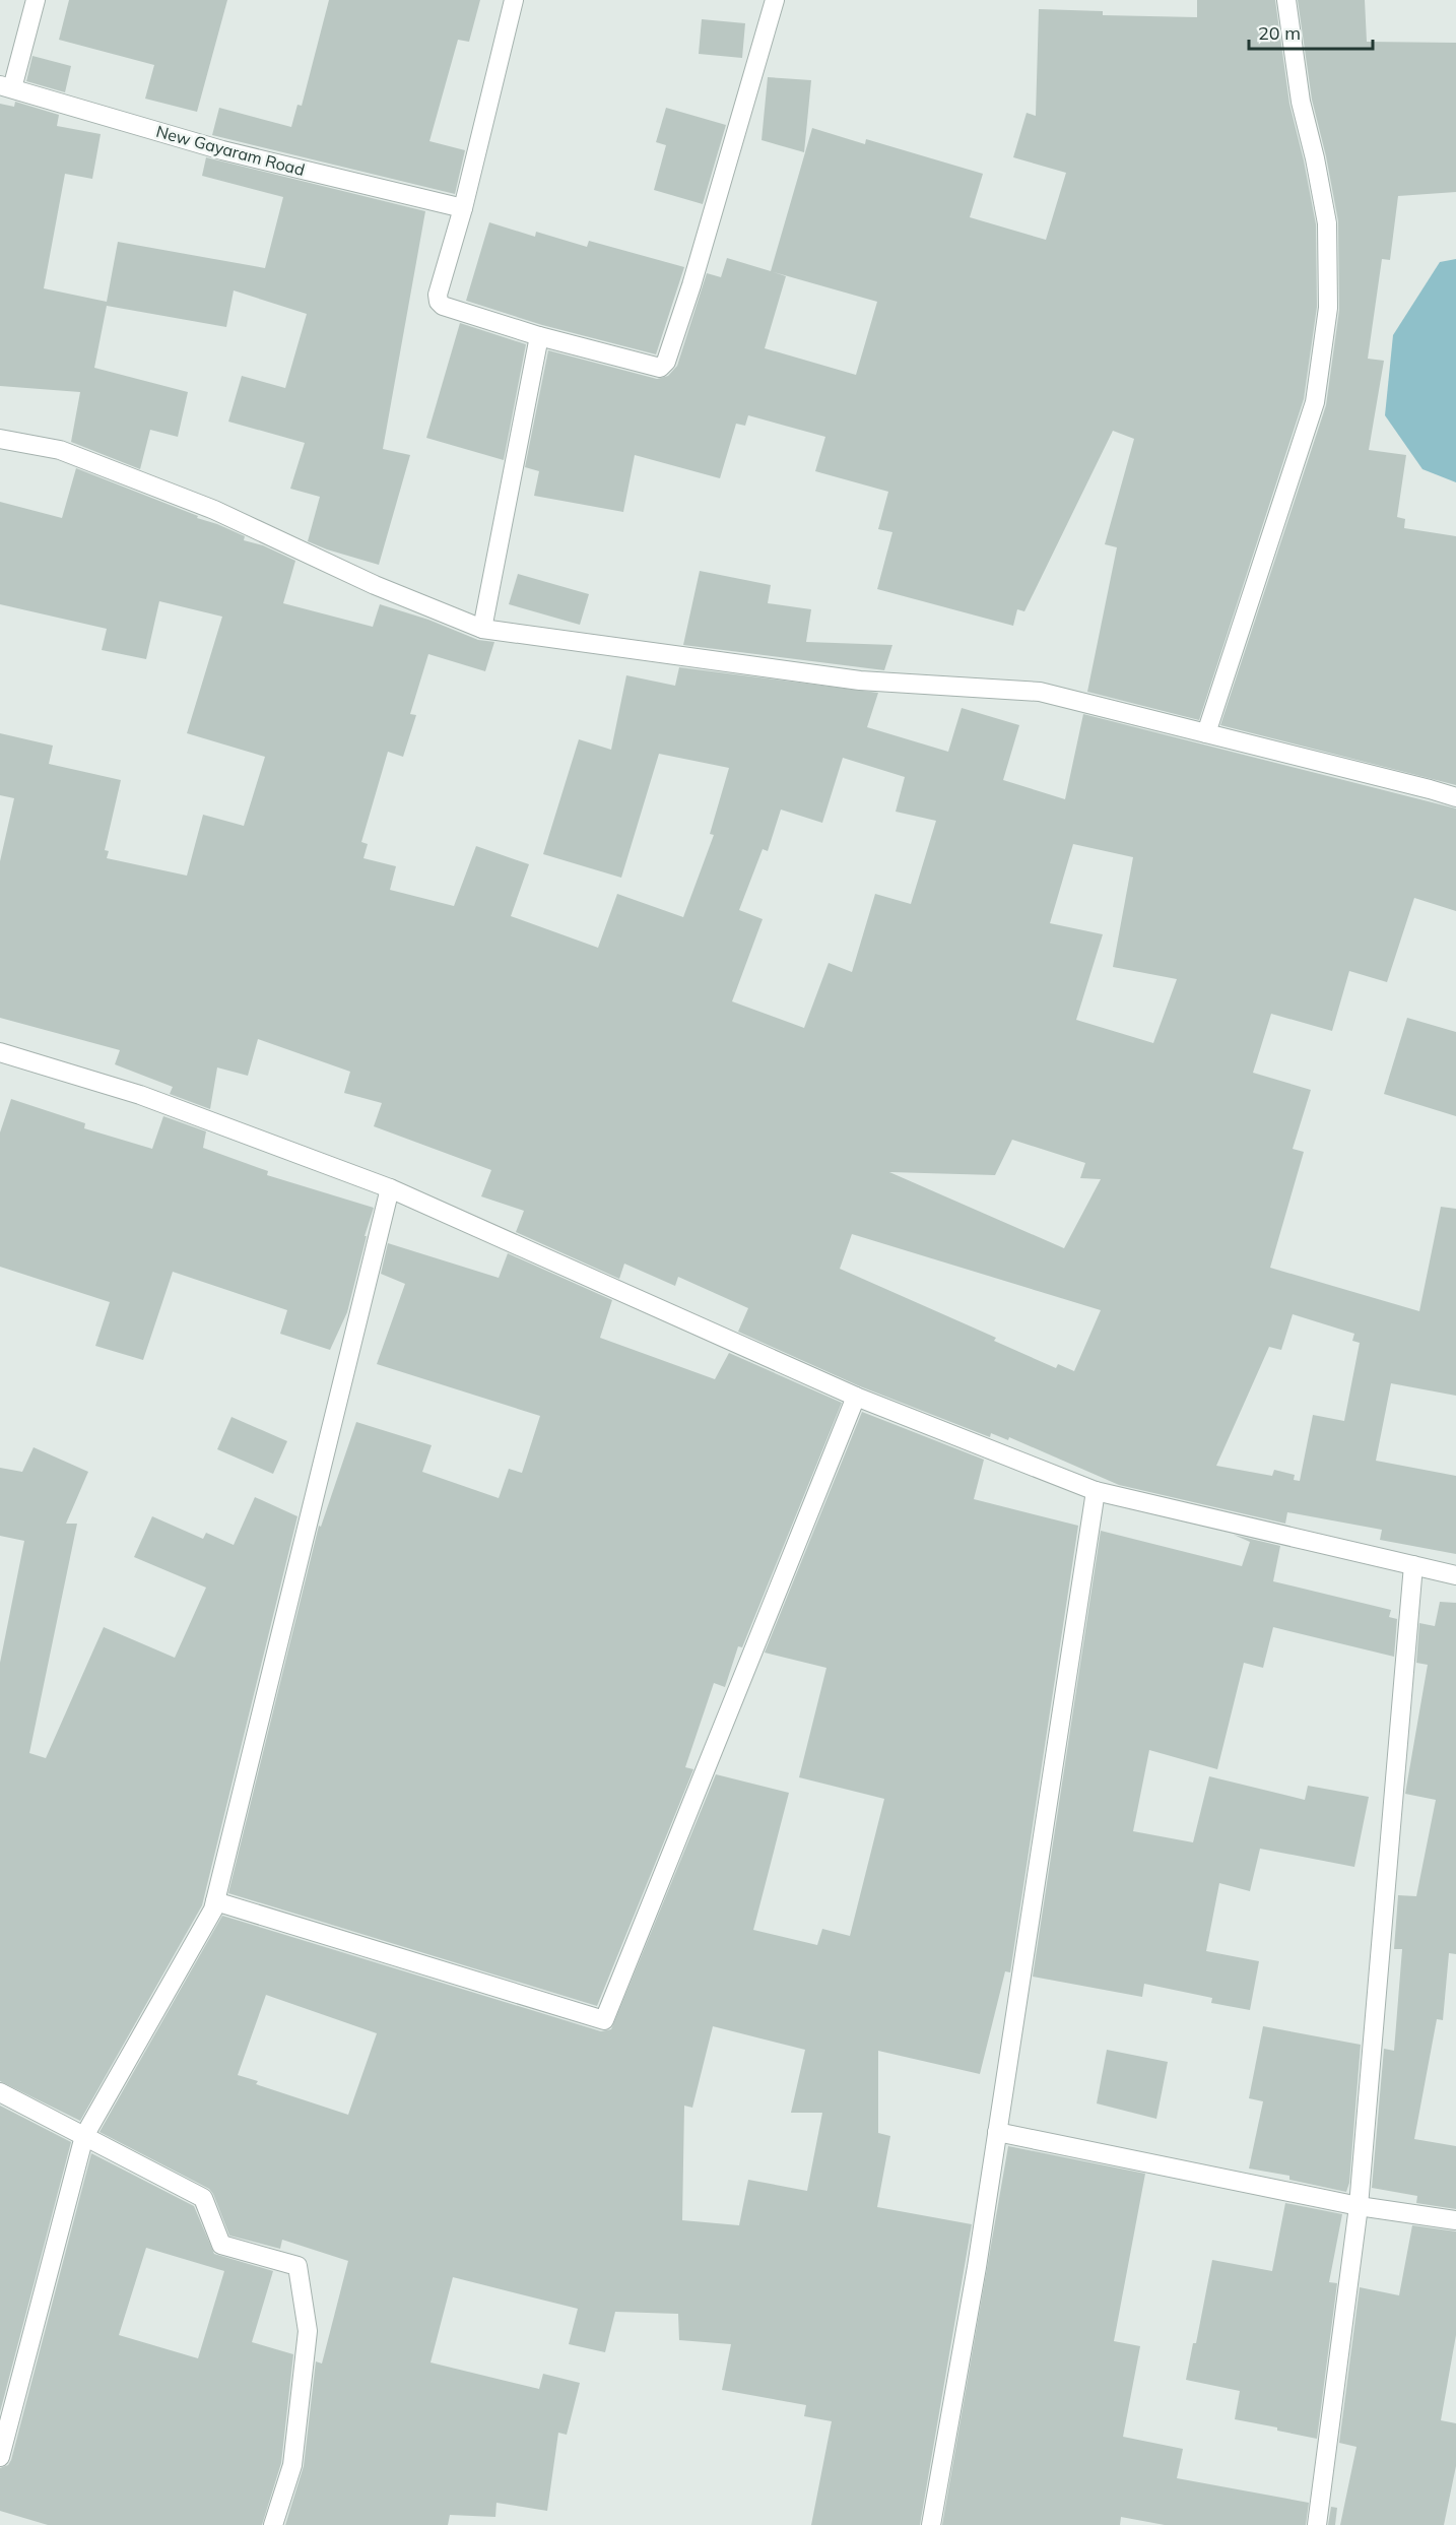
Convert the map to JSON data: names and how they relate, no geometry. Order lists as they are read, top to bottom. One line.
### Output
{"streets":{"street":["New Gayaram Road"]},"scale_bar":"20 m"}
